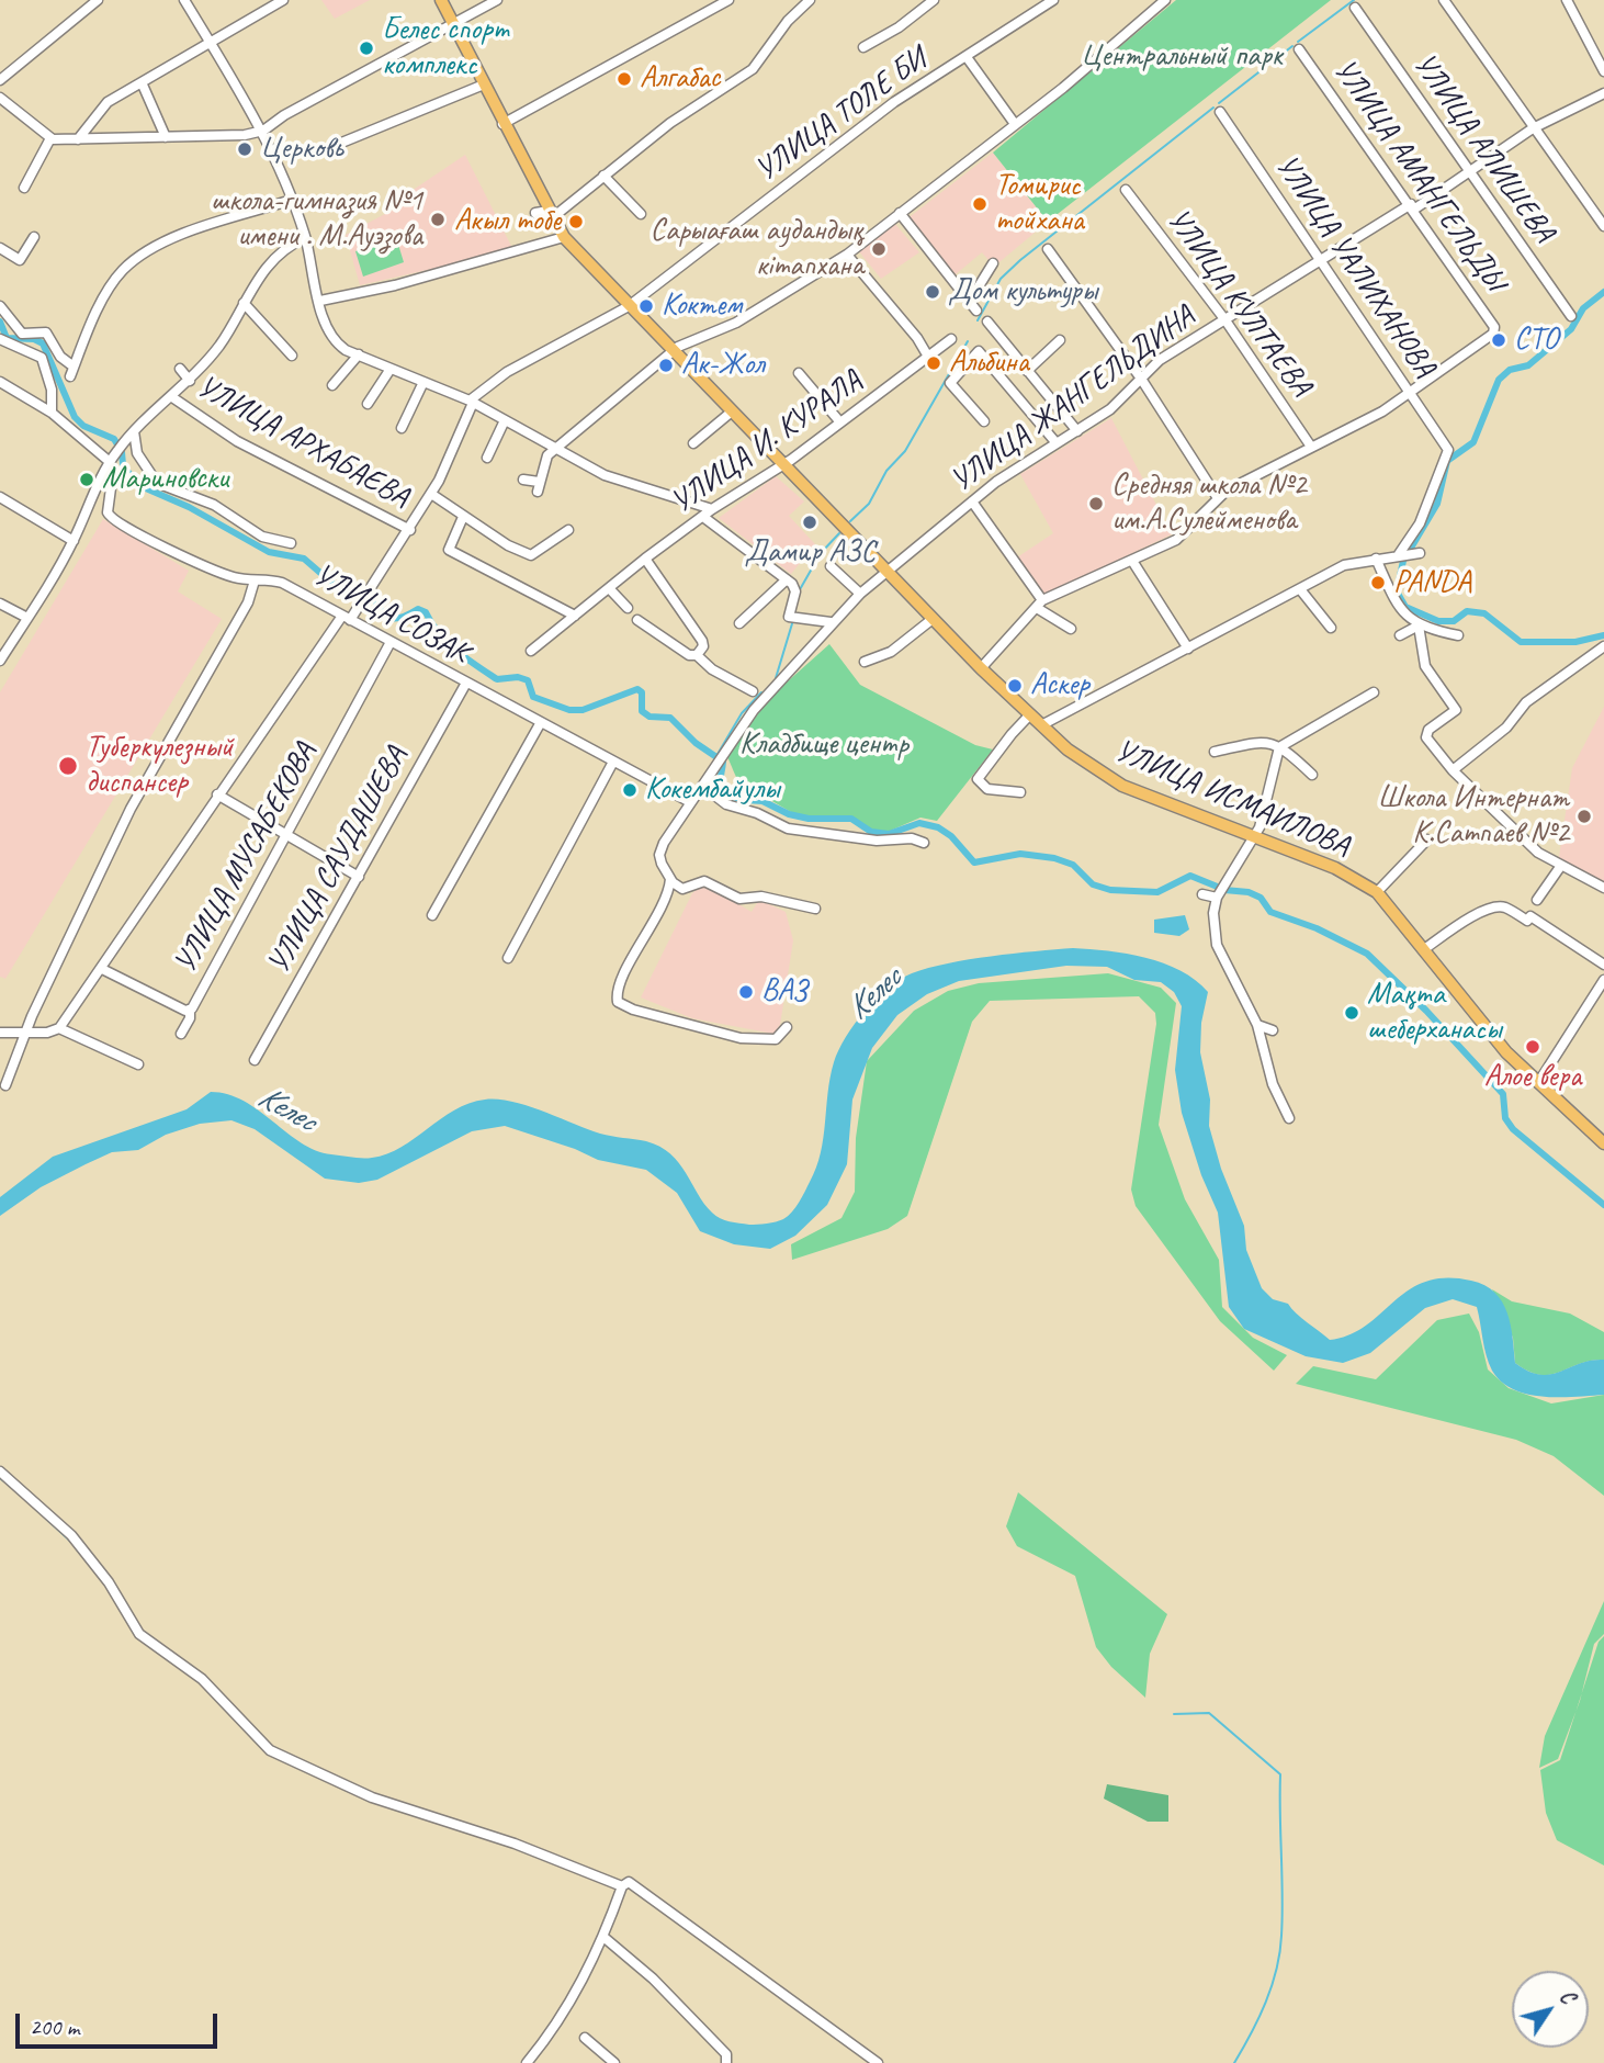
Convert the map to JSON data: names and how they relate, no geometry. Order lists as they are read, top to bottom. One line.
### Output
{"streets":{"main road":["УЛИЦА ИСМАИЛОВА"],"street":["УЛИЦА ТОЛЕ БИ","УЛИЦА АЛИШЕВА","УЛИЦА АМАНГЕЛЬДЫ","УЛИЦА УАЛИХАНОВА","УЛИЦА КУЛТАЕВА","УЛИЦА ЖАНГЕЛЬДИНА","УЛИЦА АРХАБАЕВА","УЛИЦА И. КУРАЛА","УЛИЦА СОЗАК","УЛИЦА МУСАБЕКОВА","УЛИЦА САУДАШЕВА"]},"crossings":[["УЛИЦА ТОЛЕ БИ","УЛИЦА АРХАБАЕВА"],["УЛИЦА ТОЛЕ БИ","УЛИЦА СОЗАК"],["УЛИЦА ТОЛЕ БИ","УЛИЦА ИСМАИЛОВА"],["УЛИЦА ТОЛЕ БИ","УЛИЦА МУСАБЕКОВА"],["УЛИЦА АЛИШЕВА","УЛИЦА ЖАНГЕЛЬДИНА"],["УЛИЦА АМАНГЕЛЬДЫ","УЛИЦА УАЛИХАНОВА"],["УЛИЦА АМАНГЕЛЬДЫ","УЛИЦА ЖАНГЕЛЬДИНА"],["УЛИЦА УАЛИХАНОВА","УЛИЦА ЖАНГЕЛЬДИНА"],["УЛИЦА КУЛТАЕВА","УЛИЦА ЖАНГЕЛЬДИНА"],["УЛИЦА ЖАНГЕЛЬДИНА","УЛИЦА СОЗАК"],["УЛИЦА ЖАНГЕЛЬДИНА","УЛИЦА ИСМАИЛОВА"],["УЛИЦА И. КУРАЛА","УЛИЦА ИСМАИЛОВА"],["УЛИЦА СОЗАК","УЛИЦА МУСАБЕКОВА"],["УЛИЦА СОЗАК","УЛИЦА САУДАШЕВА"]],"water":["Келес"],"parks":["Центральный парк","Кладбище центр"],"places":["Белес спорт комплекс","Алгабас","Церковь","Томирис тойхана","школа-гимназия №1 имени . М.Ауэзова","Акыл тобе","Сарыағаш аудандық кітапхана","Дом культуры","Коктем","СТО","Альбина","Ак-Жол","Мариновски","Средняя школа №2 им.А.Сулейменова","Дамир АЗС","PANDA","Аскер","Туберкулезный диспансер","Кокембайулы","Школа Интернат К.Сатпаев №2","ВАЗ","Мақта шеберханасы","Алое вера"],"scale_bar":"200 m","north":"top right"}
